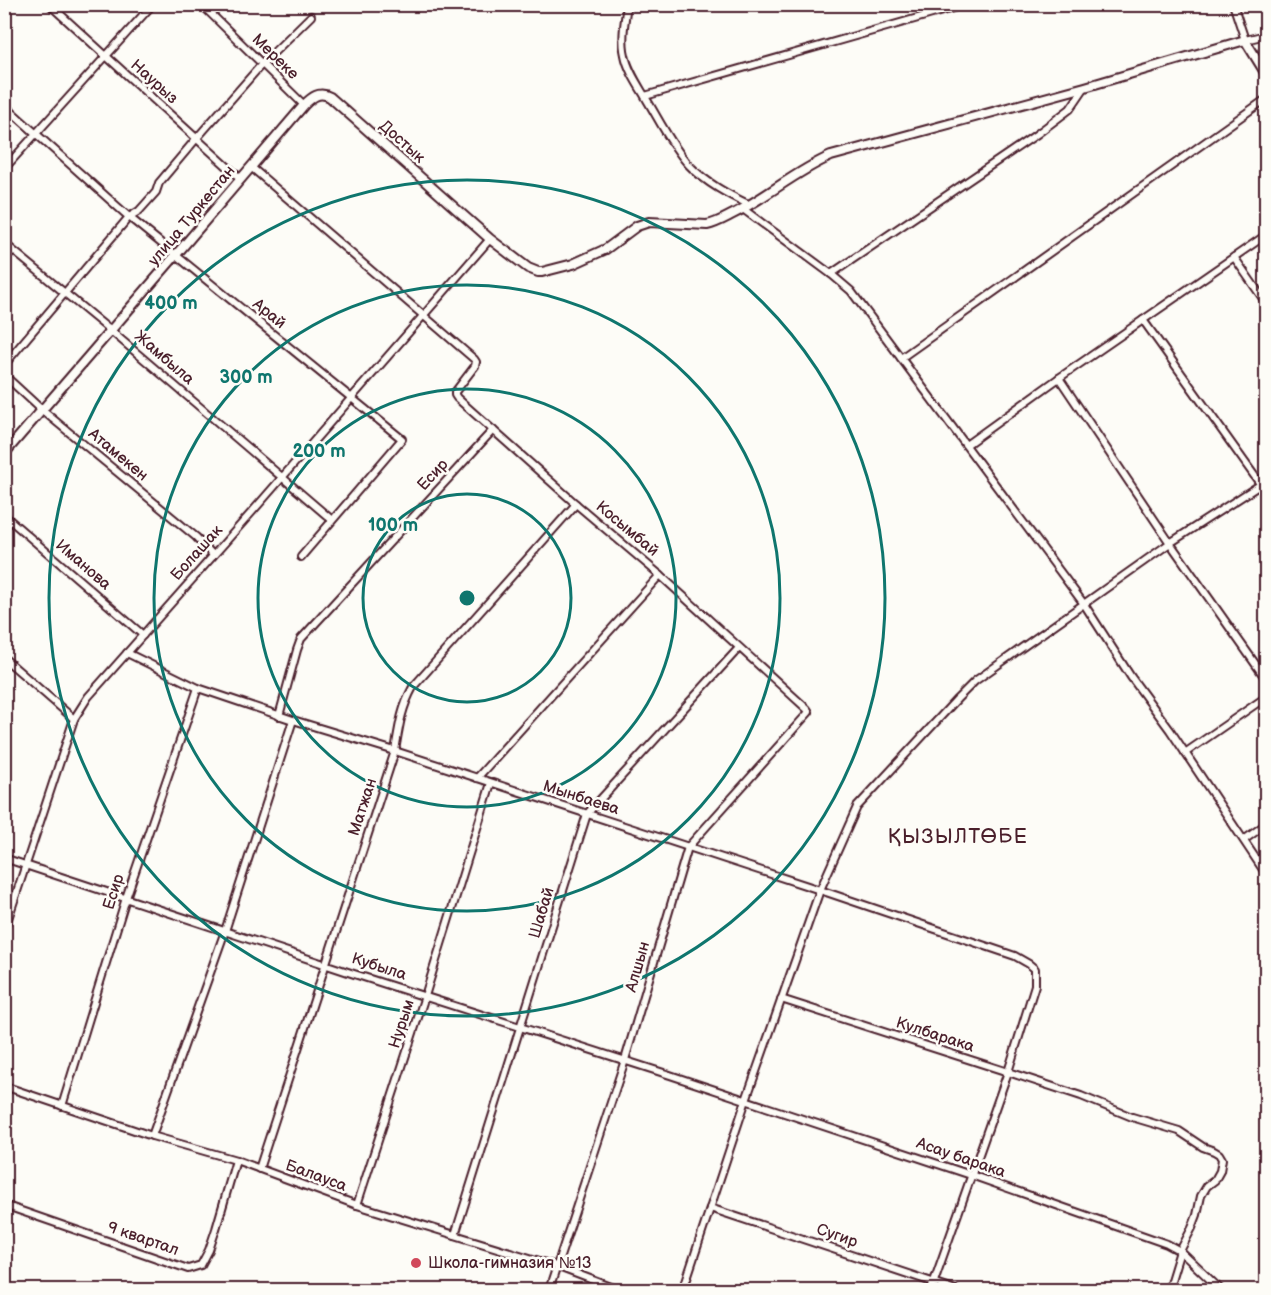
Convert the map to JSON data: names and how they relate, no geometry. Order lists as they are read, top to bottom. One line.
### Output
{"streets":{"street":["Мереке","Наурыз","Достык","улица Туркестан","Арай","Жамбыла","Атамекен","Есир","Косымбай","Болашак","Иманова","Мынбаева","Матжан","Шабай","Кубыла","Алшын","Нурым","Кулбарака","Асау барака","Балауса","Сугир","9 квартал"]},"crossings":[["Мереке","Достык"],["Мереке","улица Туркестан"],["Наурыз","улица Туркестан"],["Достык","улица Туркестан"],["Достык","Болашак"],["улица Туркестан","Арай"],["улица Туркестан","Жамбыла"],["улица Туркестан","Атамекен"],["Арай","Жамбыла"],["Арай","Болашак"],["Жамбыла","Болашак"],["Атамекен","Болашак"],["Есир","Косымбай"],["Есир","Мынбаева"],["Есир","Кубыла"],["Есир","Балауса"],["Косымбай","Болашак"],["Косымбай","Матжан"],["Косымбай","Шабай"],["Косымбай","Алшын"],["Болашак","Иманова"],["Болашак","Мынбаева"],["Болашак","Кубыла"],["Мынбаева","Матжан"],["Мынбаева","Шабай"],["Мынбаева","Алшын"],["Мынбаева","Нурым"],["Мынбаева","Кулбарака"],["Матжан","Кубыла"],["Матжан","Балауса"],["Шабай","Кубыла"],["Шабай","Балауса"],["Кубыла","Алшын"],["Кубыла","Нурым"],["Кубыла","Асау барака"],["Алшын","Балауса"],["Нурым","Балауса"],["Кулбарака","Асау барака"],["Балауса","9 квартал"]],"districts":["ҚЫЗЫЛТӨБЕ"],"places":["Школа-гимназия №13"],"rings":["400 m","300 m","200 m","100 m"]}
